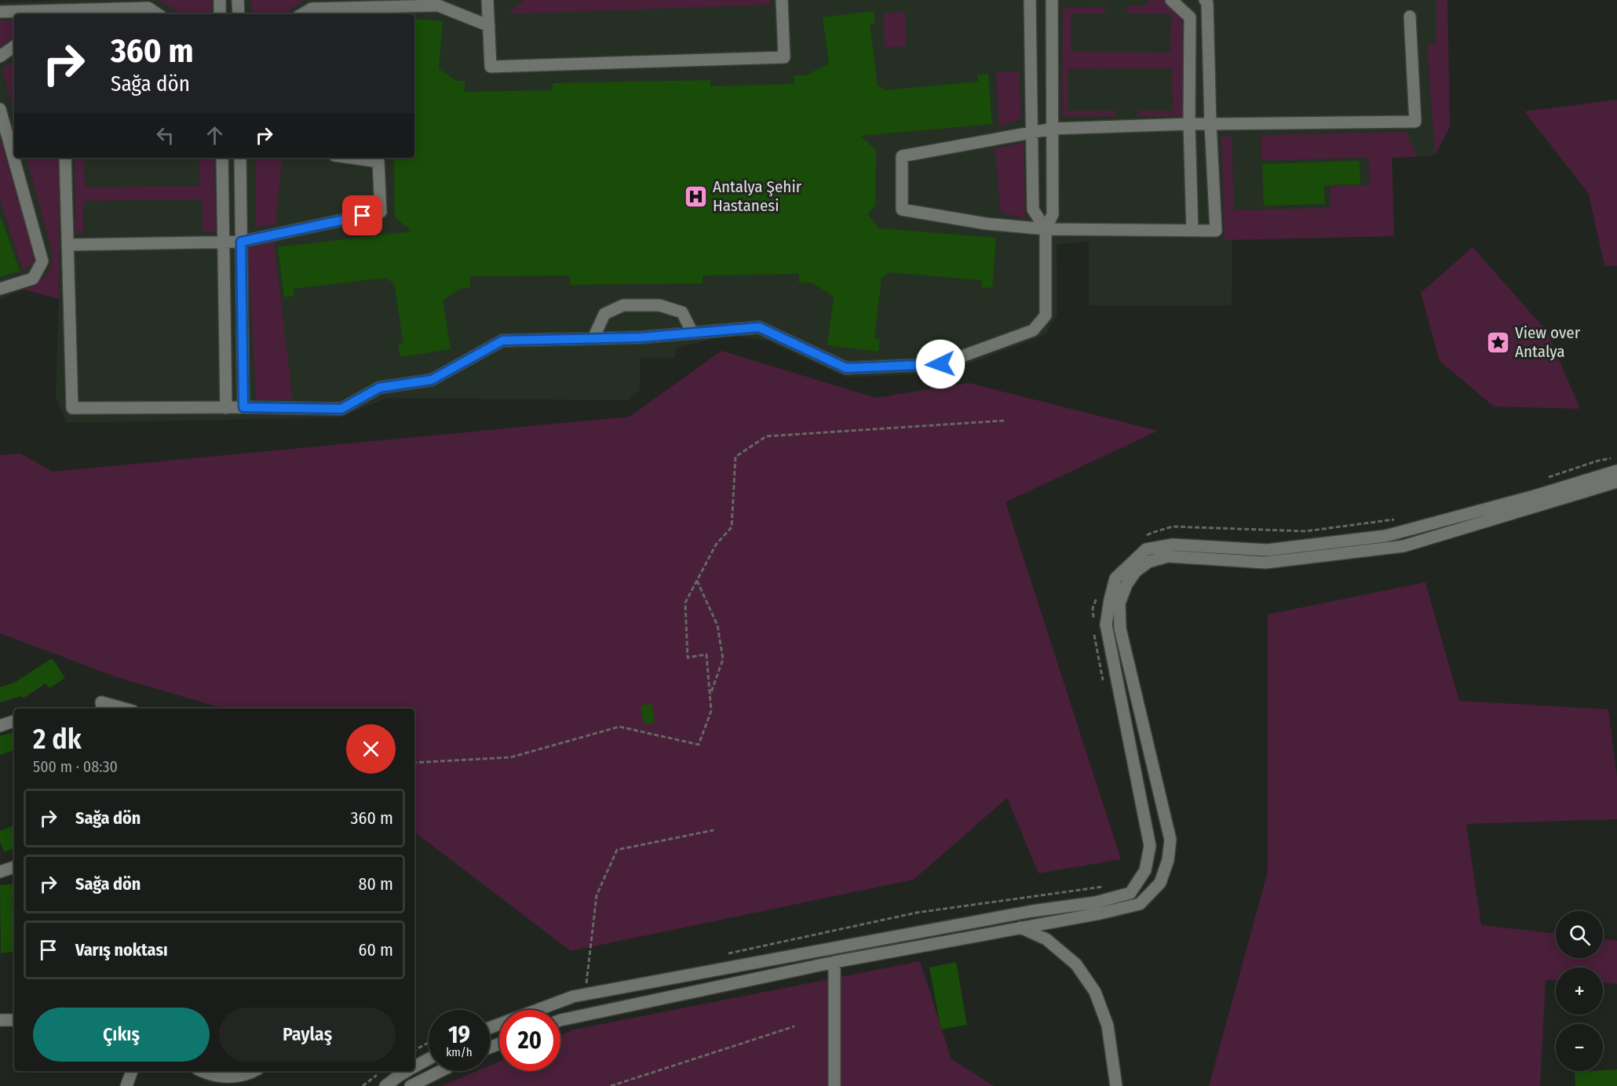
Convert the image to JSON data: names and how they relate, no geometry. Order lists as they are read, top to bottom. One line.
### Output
{"places":{"hospital":["Antalya Şehir Hastanesi"],"place":["View over Antalya"]},"page":{"turn":["360 m","Sağa dön"],"heading":["2 dk","500 m · 08:30"],"list":[{"name":"Sağa dön","value":"360 m"},{"name":"Sağa dön","value":"80 m"},{"name":"Varış noktası","value":"60 m"}],"map_buttons":["+","−"],"buttons":["Çıkış","Paylaş"],"speed":"19 km/h","limit":"20"}}
